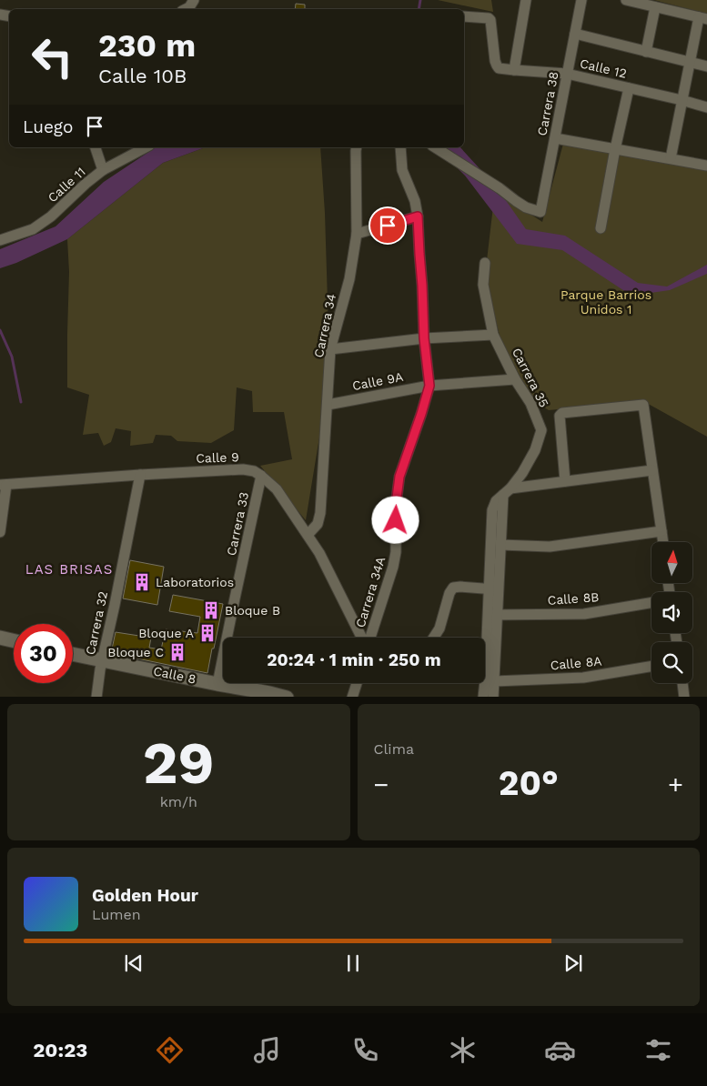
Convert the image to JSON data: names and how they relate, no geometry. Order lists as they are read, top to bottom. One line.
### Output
{"streets":{"main road":["Calle 8"],"street":["Calle 12","Carrera 38","Calle 11","Carrera 34","Carrera 35","Calle 9A","Calle 9","Carrera 33","Carrera 34A","Calle 8B","Carrera 32","Calle 8A"]},"crossings":[["Calle 12","Carrera 38"],["Carrera 34","Calle 9A"],["Carrera 34","Calle 9"],["Carrera 35","Calle 9A"],["Carrera 35","Calle 8B"],["Carrera 35","Calle 8A"],["Calle 9A","Carrera 34A"],["Calle 9","Carrera 33"],["Calle 9","Carrera 32"],["Carrera 33","Calle 8"],["Carrera 32","Calle 8"]],"districts":["LAS BRISAS"],"parks":["Parque Barrios Unidos 1"],"places":{"building":["Laboratorios","Bloque B","Bloque A","Bloque C"]},"north":"top","page":{"turn":["230 m","Calle 10B"],"then":"Luego","limit":"30","trip":"20:24 · 1 min · 250 m","tile":[["29","km/h"],"Clima"],"heat":["−","20°","+"],"song":["Golden Hour","Lumen"],"tabs":"20:23"}}
